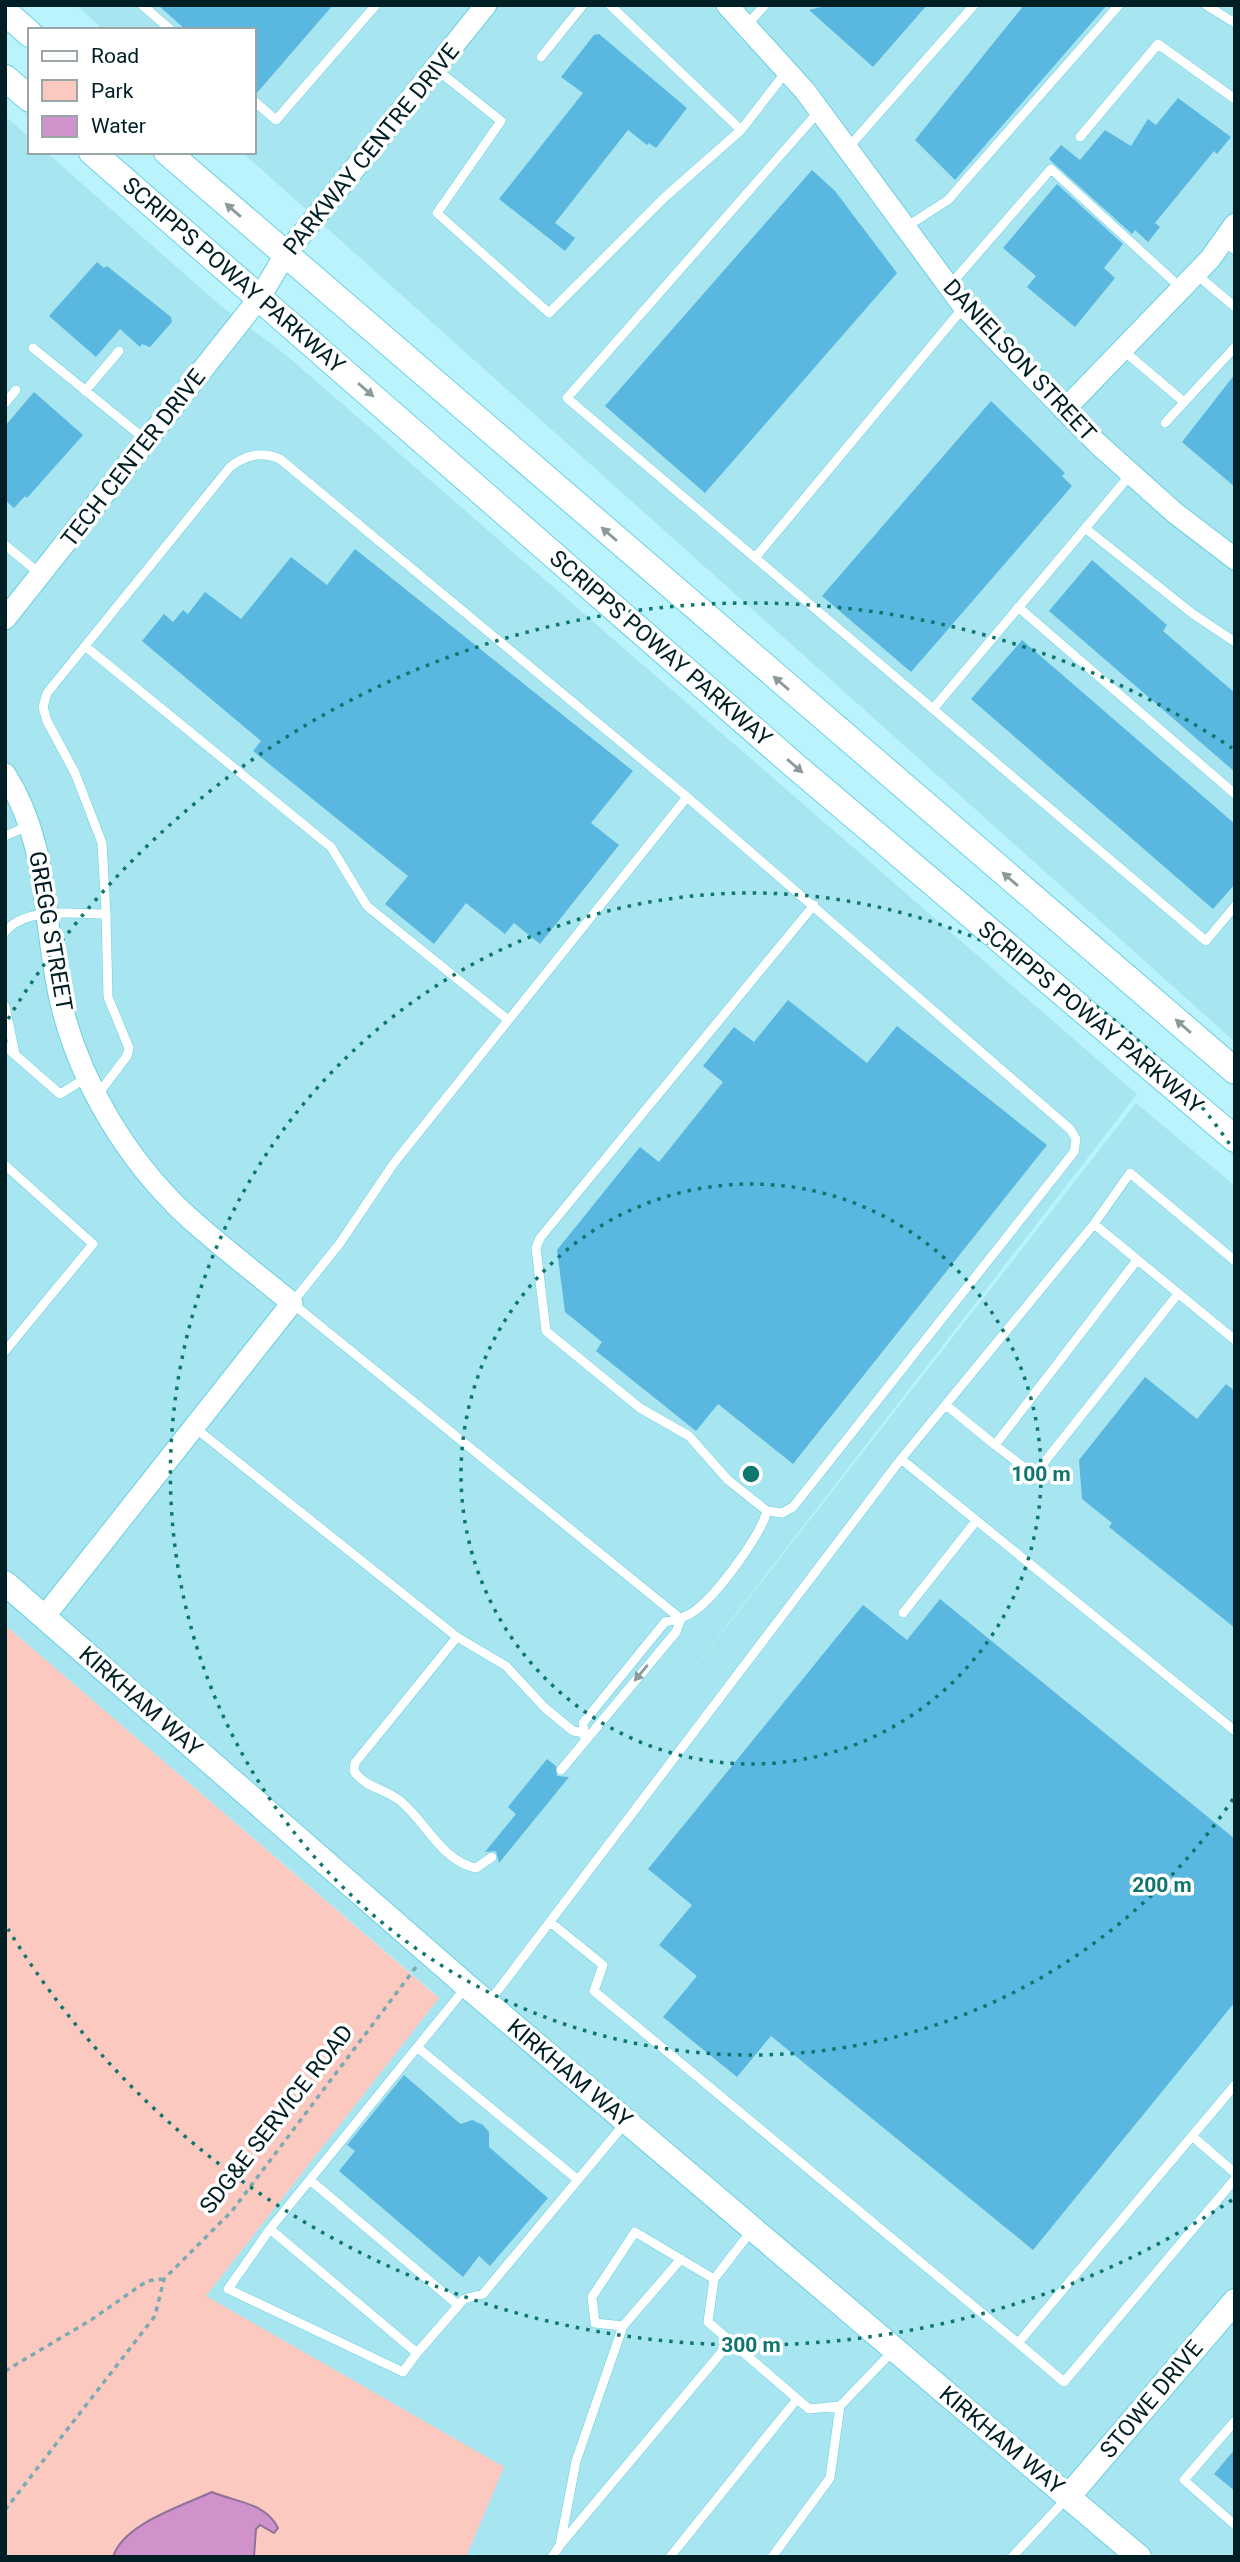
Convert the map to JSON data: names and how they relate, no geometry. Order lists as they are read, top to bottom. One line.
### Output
{"streets":{"main road":["SCRIPPS POWAY PARKWAY","KIRKHAM WAY","STOWE DRIVE"],"street":["PARKWAY CENTRE DRIVE","DANIELSON STREET","TECH CENTER DRIVE","GREGG STREET"],"path":["SDG&E SERVICE ROAD"]},"crossings":[["PARKWAY CENTRE DRIVE","SCRIPPS POWAY PARKWAY"],["PARKWAY CENTRE DRIVE","TECH CENTER DRIVE"],["SCRIPPS POWAY PARKWAY","TECH CENTER DRIVE"],["KIRKHAM WAY","SDG&E SERVICE ROAD"],["KIRKHAM WAY","STOWE DRIVE"]],"legend":["Road","Park","Water"],"rings":["100 m","200 m","300 m"]}
